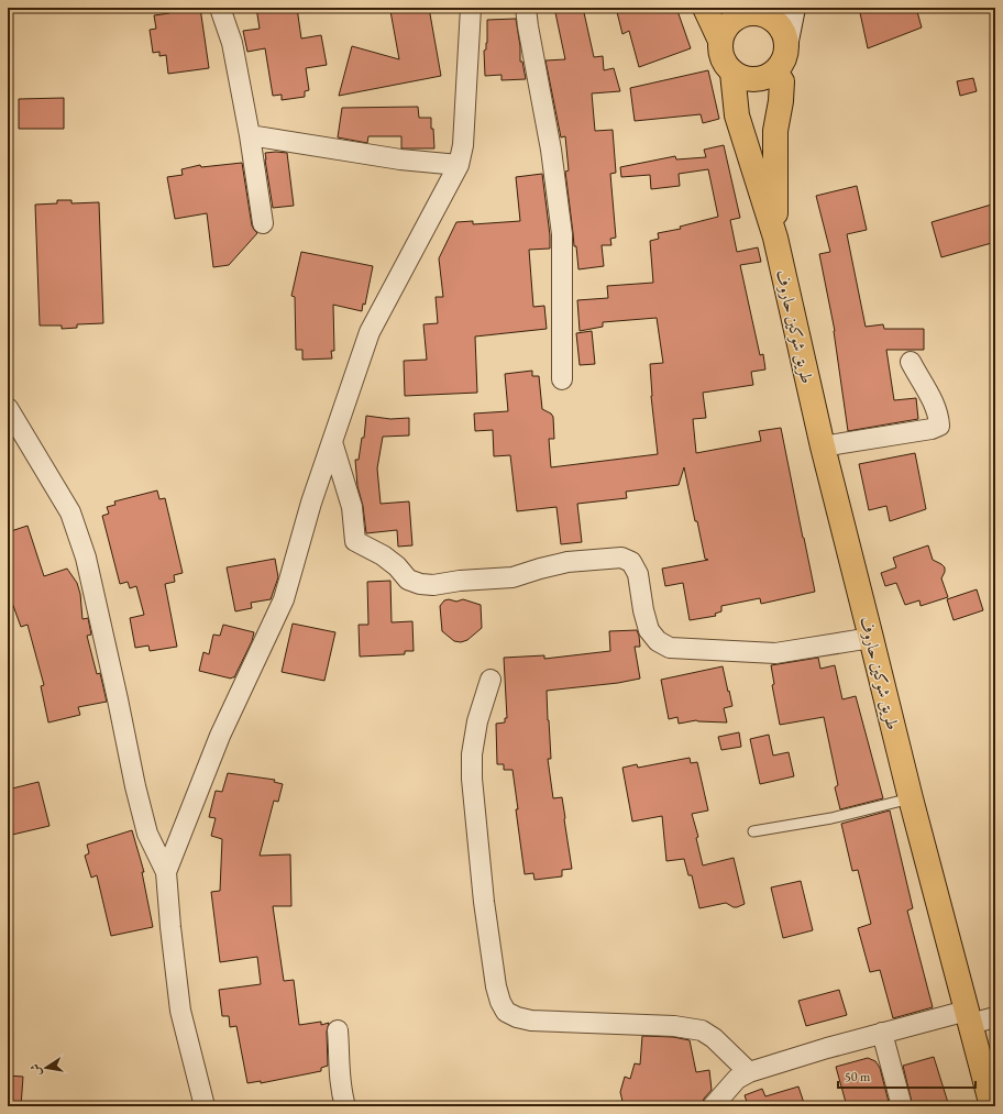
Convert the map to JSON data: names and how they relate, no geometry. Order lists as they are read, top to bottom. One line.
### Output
{"streets":{"main road":["طريق شوكين حاروف"]},"scale_bar":"50 m","north":"left"}
